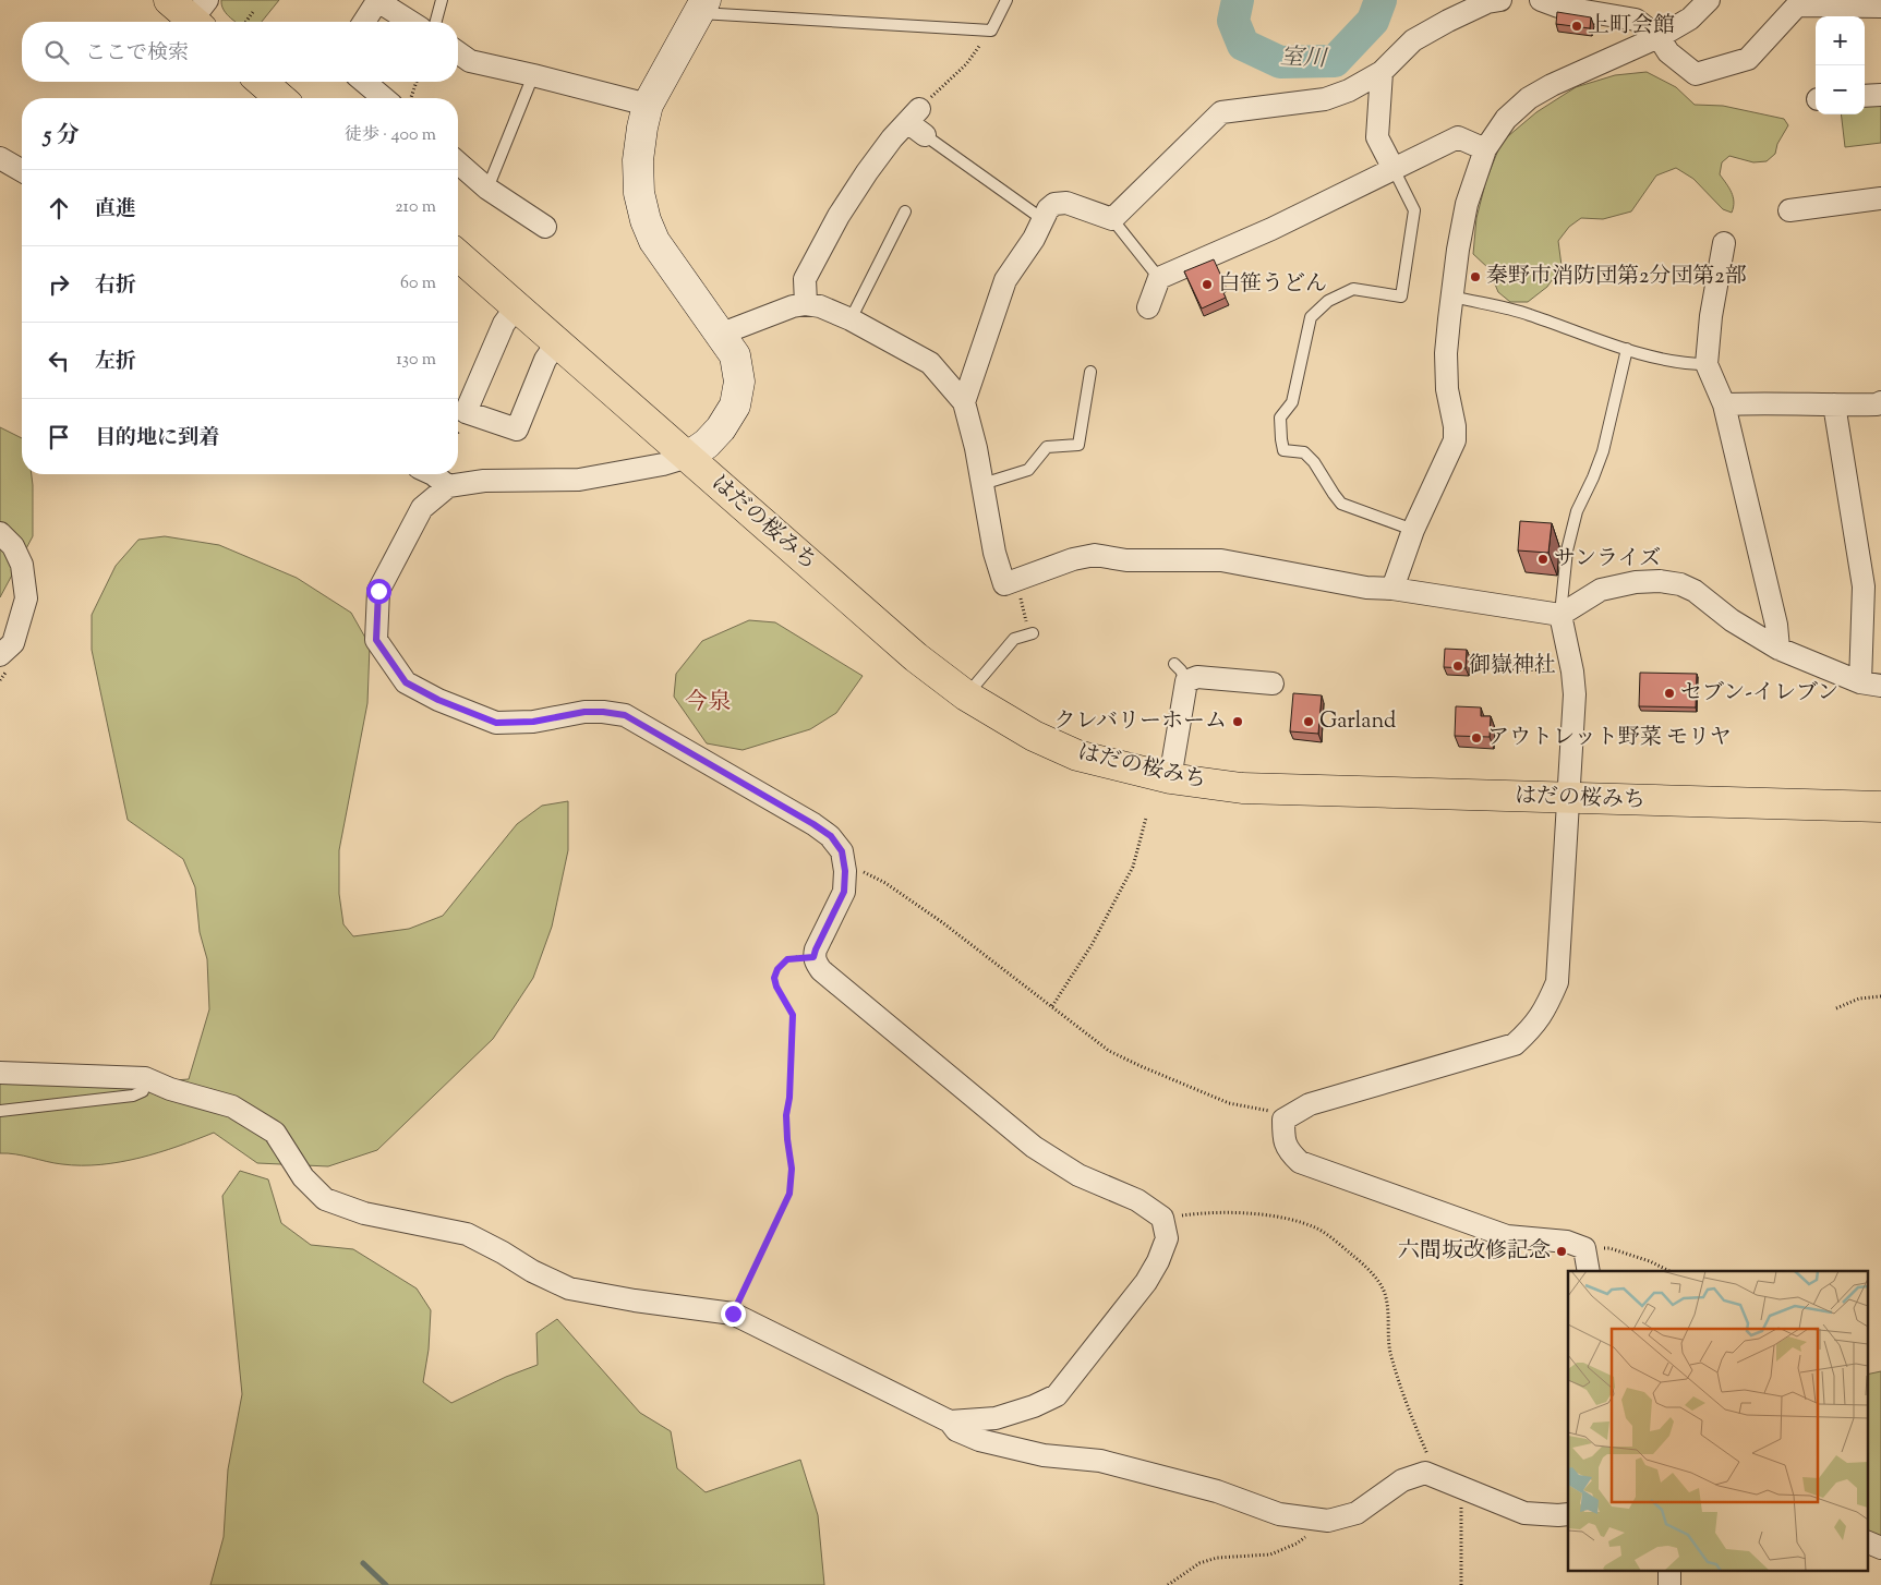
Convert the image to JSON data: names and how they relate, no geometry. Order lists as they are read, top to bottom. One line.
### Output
{"streets":{"main road":["はだの桜みち"]},"districts":["今泉"],"water":["室川"],"places":["上町会館","秦野市消防団第2分団第2部","白笹うどん","サンライズ","御嶽神社","セブン-イレブン","クレバリーホーム","Garland","アウトレット野菜 モリヤ","六間坂改修記念"],"page":{"map_buttons":["+","−"],"search":"ここで検索","heading":["5 分","徒歩 · 400 m"],"list":[["直進","210 m"],["右折","60 m"],["左折","130 m"],"目的地に到着"]}}
